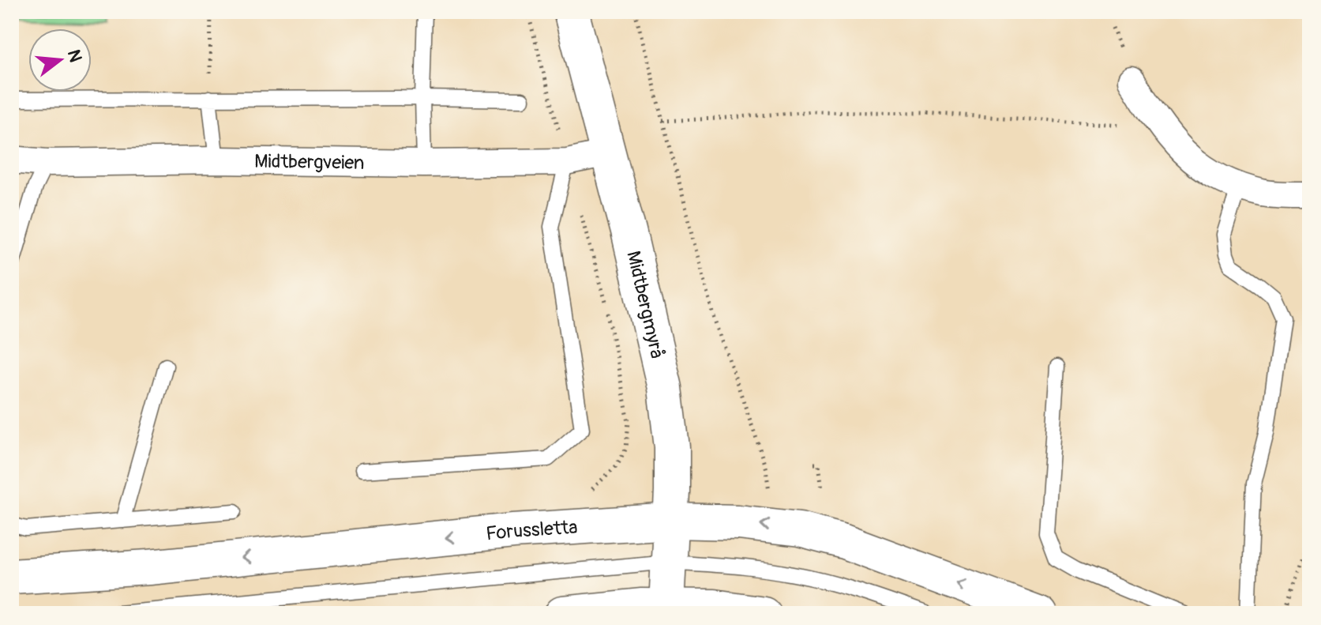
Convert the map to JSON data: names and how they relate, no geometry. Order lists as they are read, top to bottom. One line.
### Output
{"streets":{"main road":["Midtbergmyrå","Forussletta"],"street":["Midtbergveien"]},"crossings":[["Midtbergveien","Midtbergmyrå"],["Midtbergmyrå","Forussletta"]],"one_way":["Forussletta"],"north":"right"}
